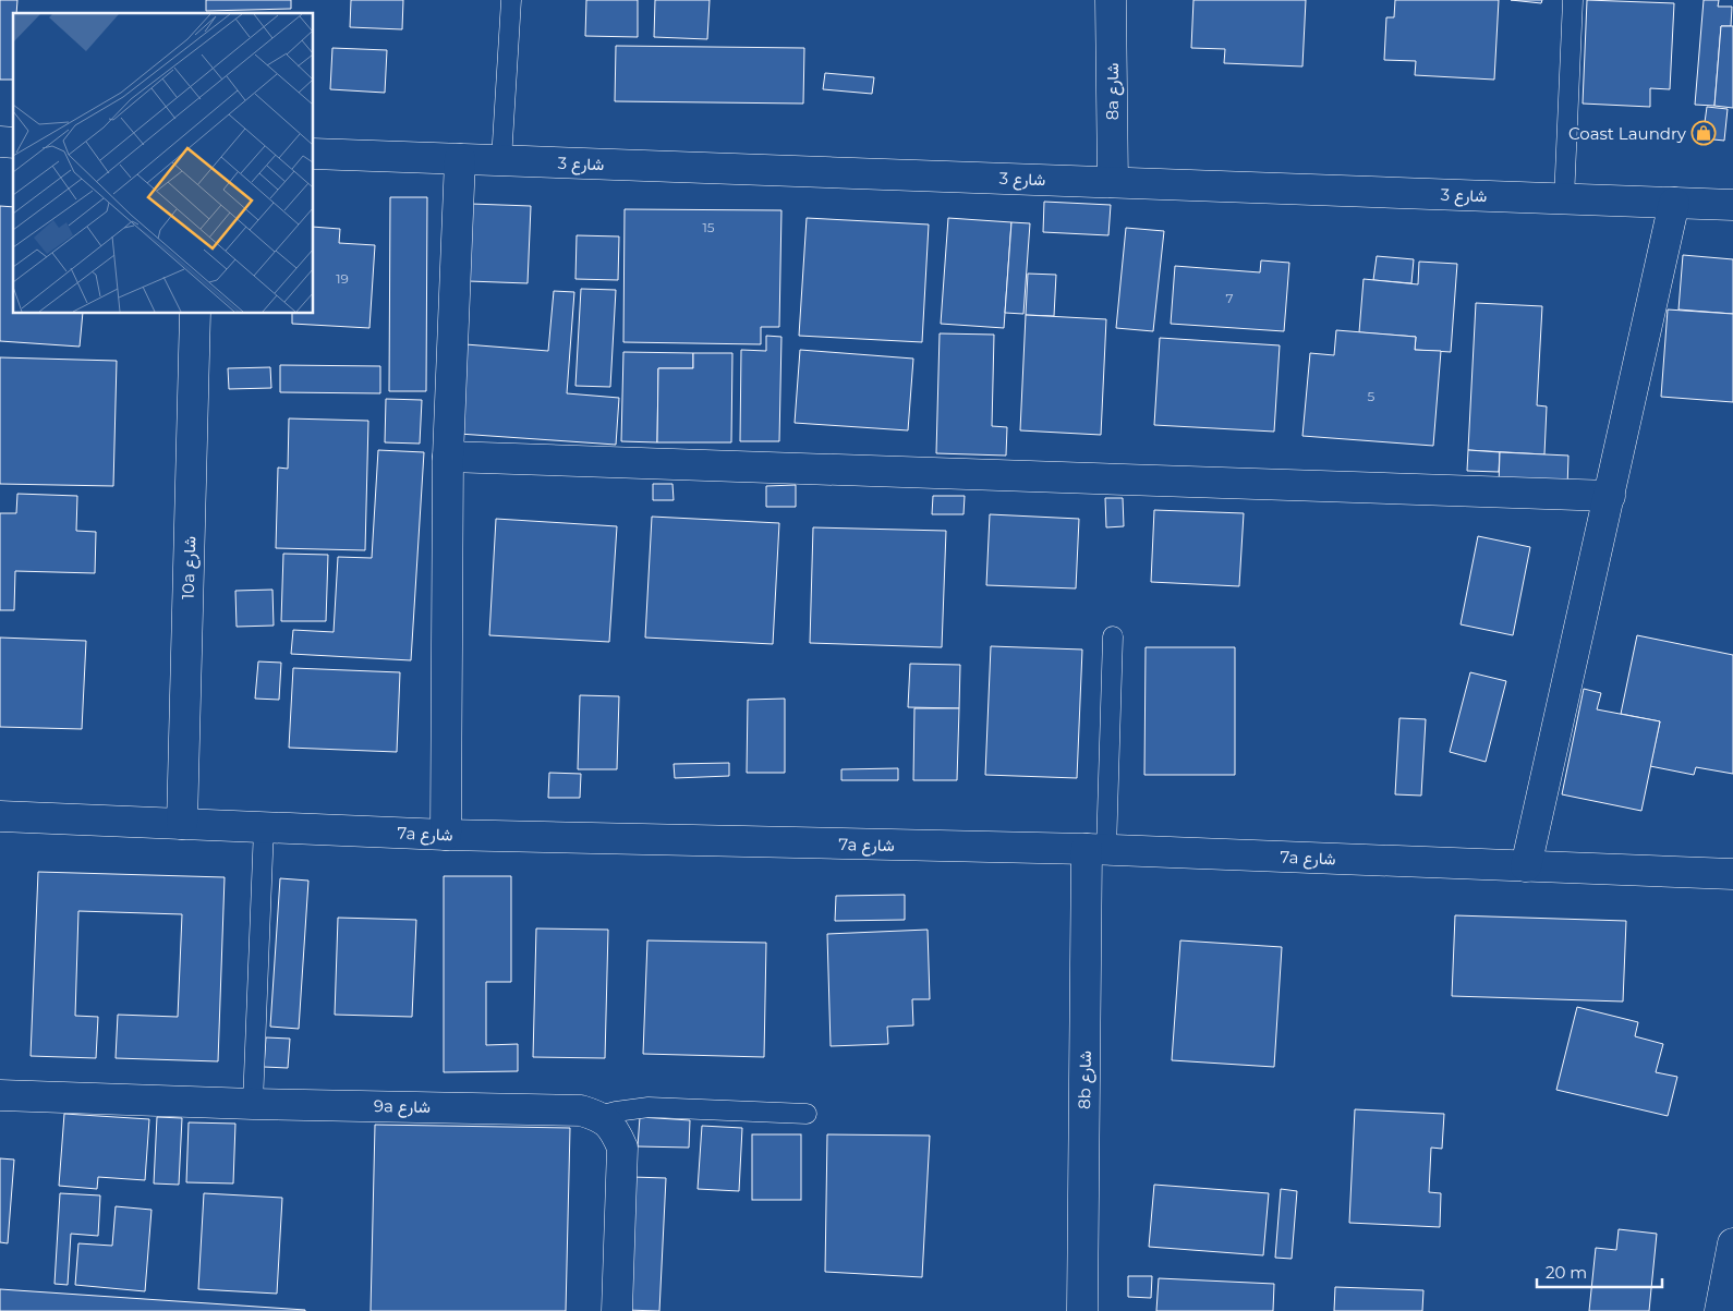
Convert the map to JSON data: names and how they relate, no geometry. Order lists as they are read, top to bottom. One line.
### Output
{"streets":{"street":["8a شارع","شارع 3","10a شارع","7a شارع","8b شارع","9a شارع"]},"crossings":[["8a شارع","شارع 3"],["10a شارع","7a شارع"],["7a شارع","8b شارع"]],"places":{"shop":["Coast Laundry"]},"house_numbers":["15","19","7","5"],"scale_bar":"20 m"}
